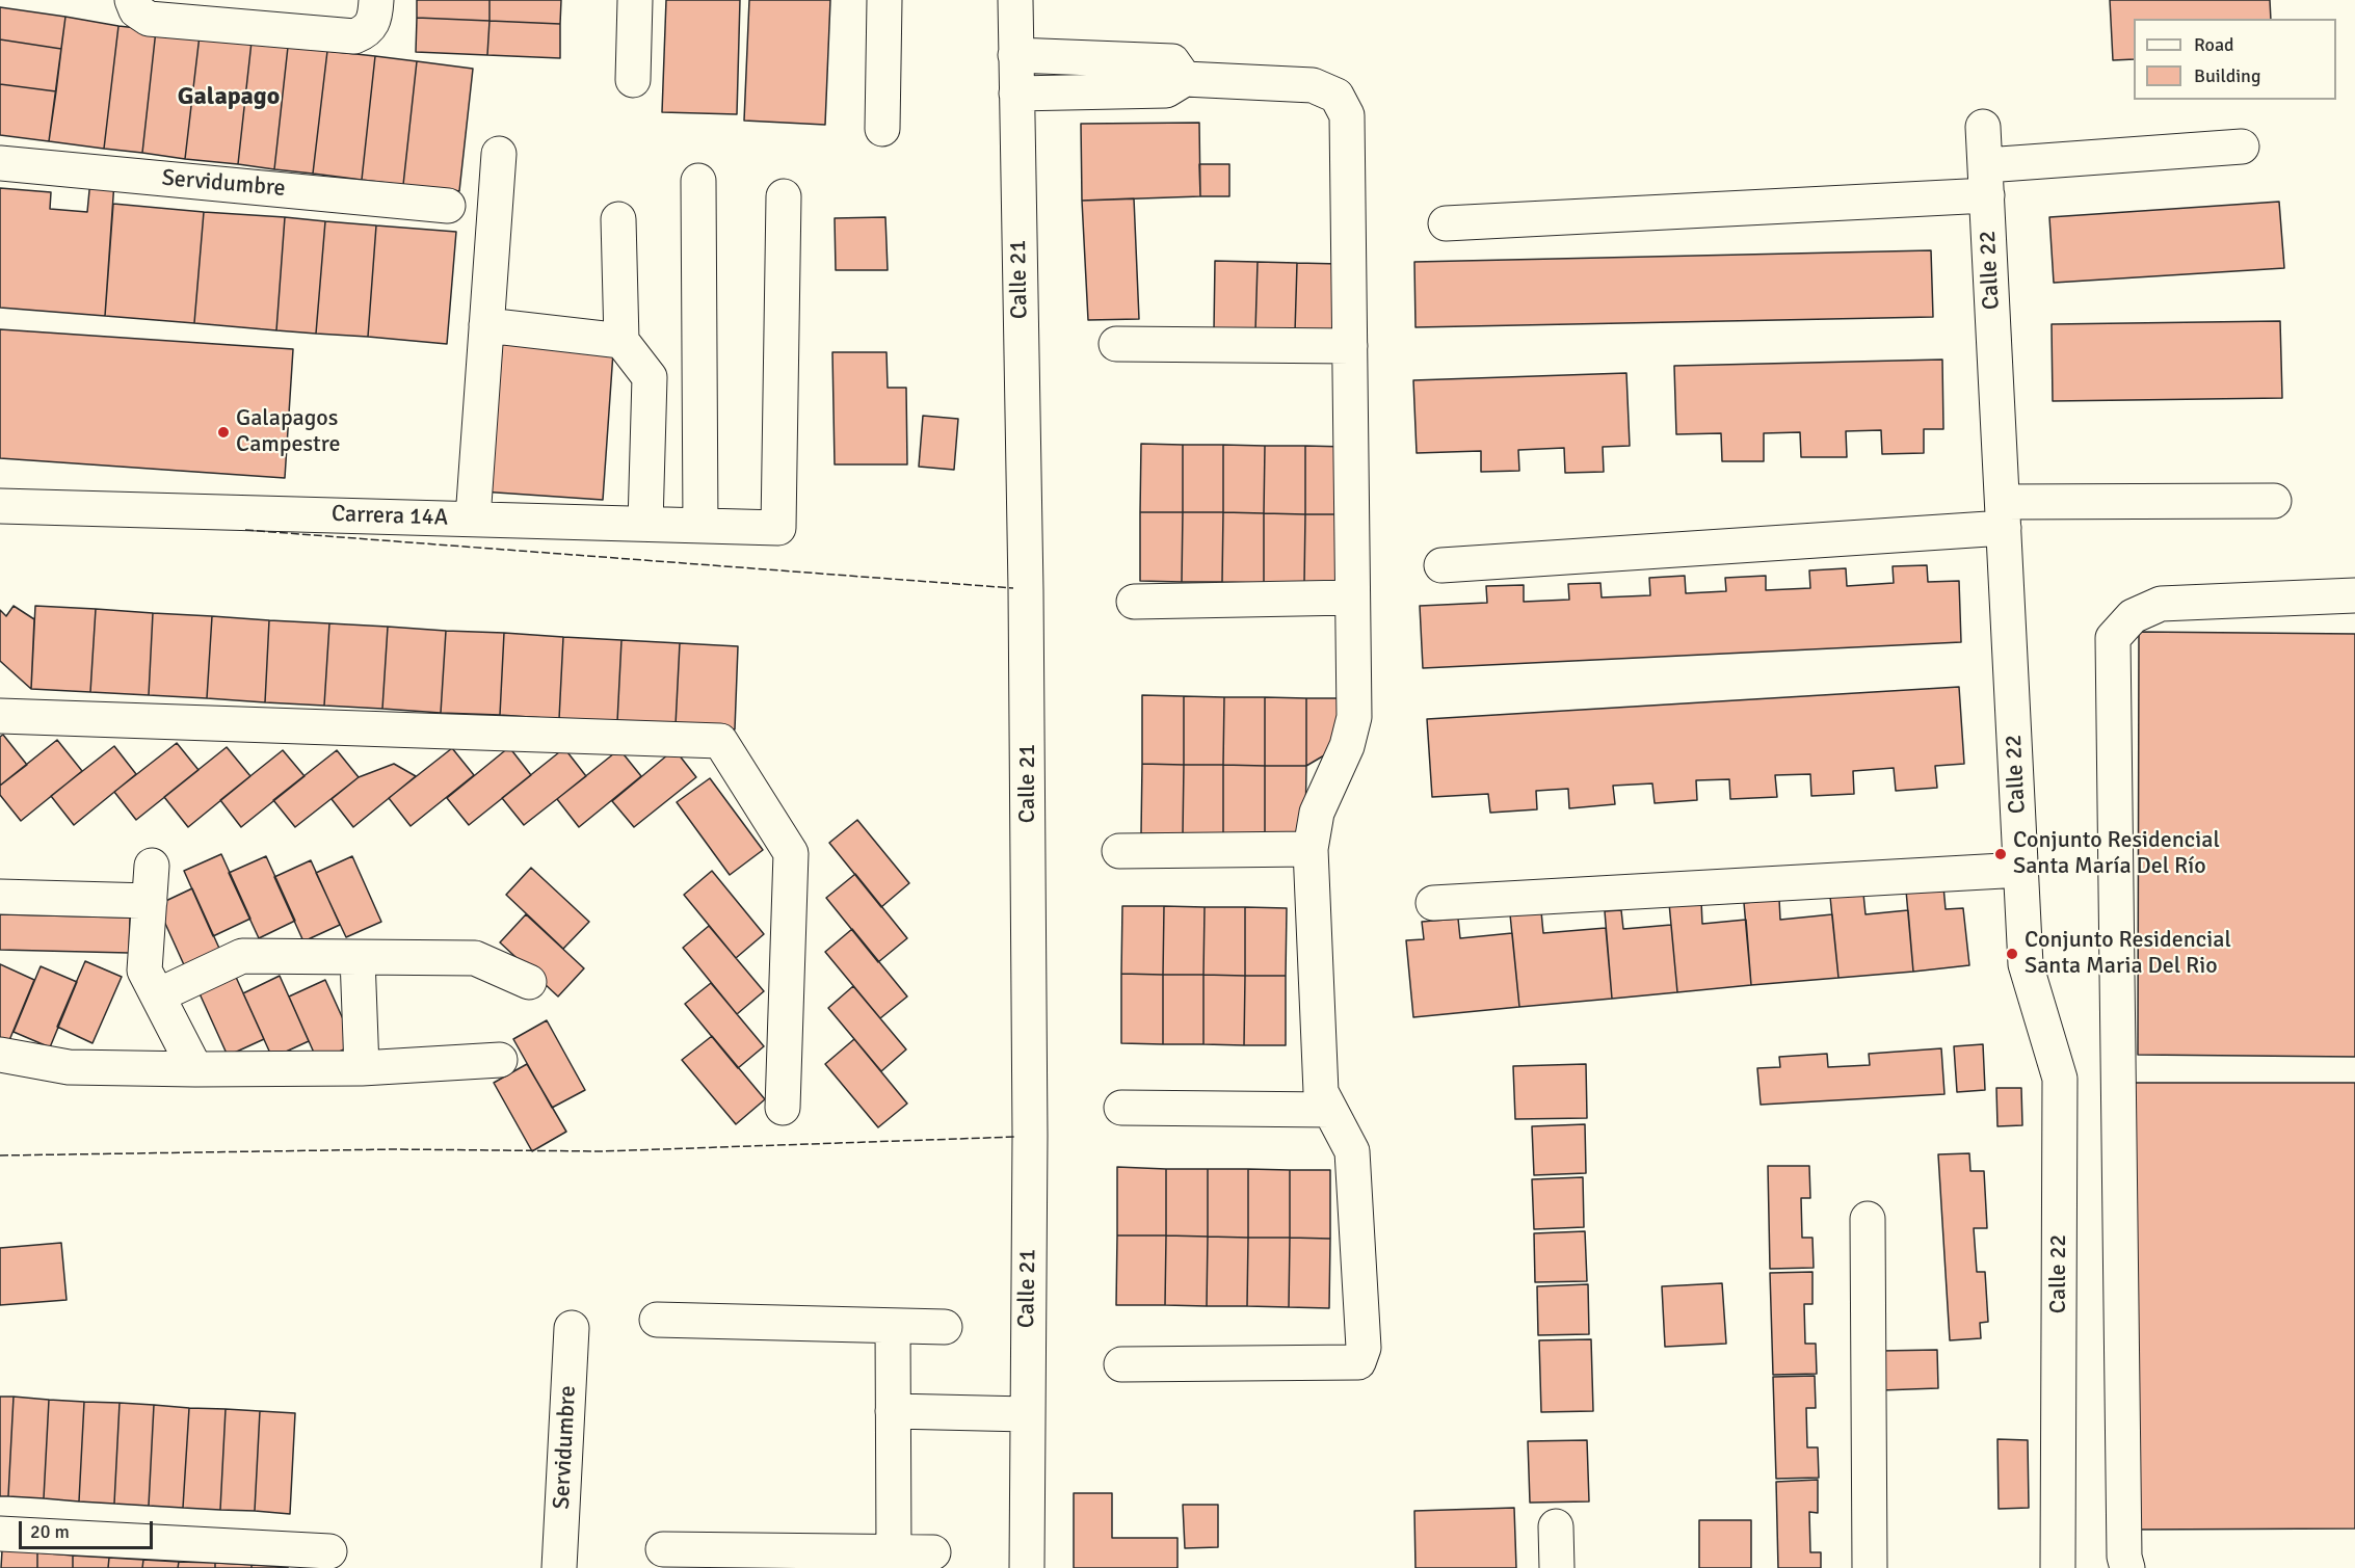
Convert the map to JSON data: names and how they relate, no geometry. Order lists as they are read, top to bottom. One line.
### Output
{"streets":{"street":["Servidumbre","Calle 22","Calle 21","Carrera 14A"]},"districts":["Galapago"],"places":["Galapagos Campestre","Conjunto Residencial Santa María Del Río","Conjunto Residencial Santa Maria Del Rio"],"legend":["Road","Building"],"scale_bar":"20 m"}
